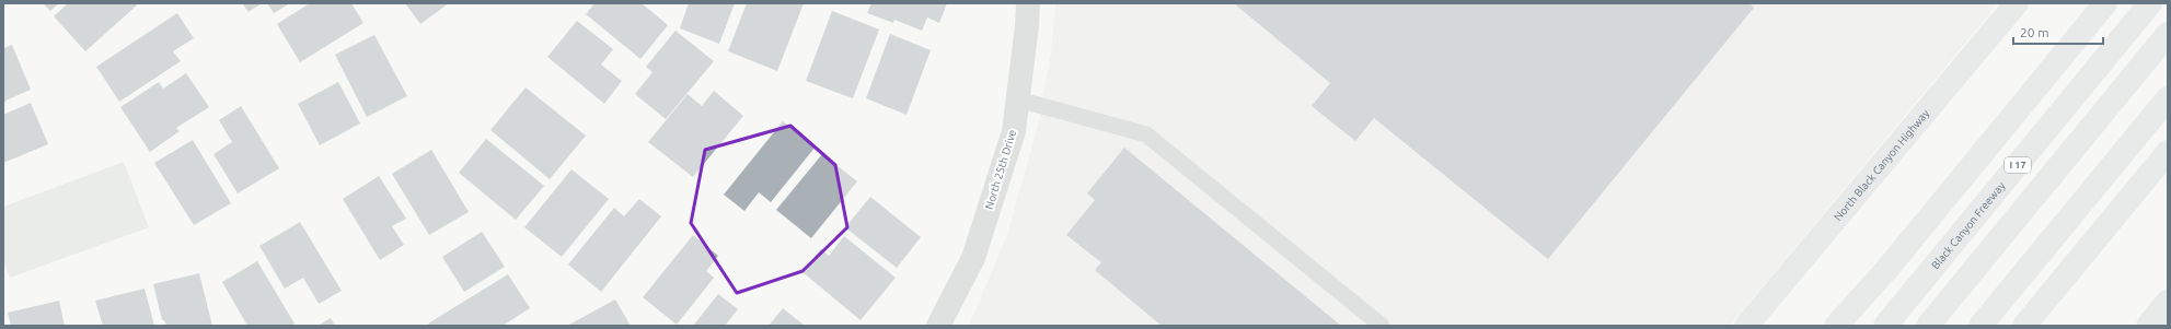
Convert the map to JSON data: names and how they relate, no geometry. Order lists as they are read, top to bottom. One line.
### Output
{"streets":{"main road":["North Black Canyon Highway","I 17","Black Canyon Freeway"],"street":["North 25th Drive"]},"scale_bar":"20 m"}
